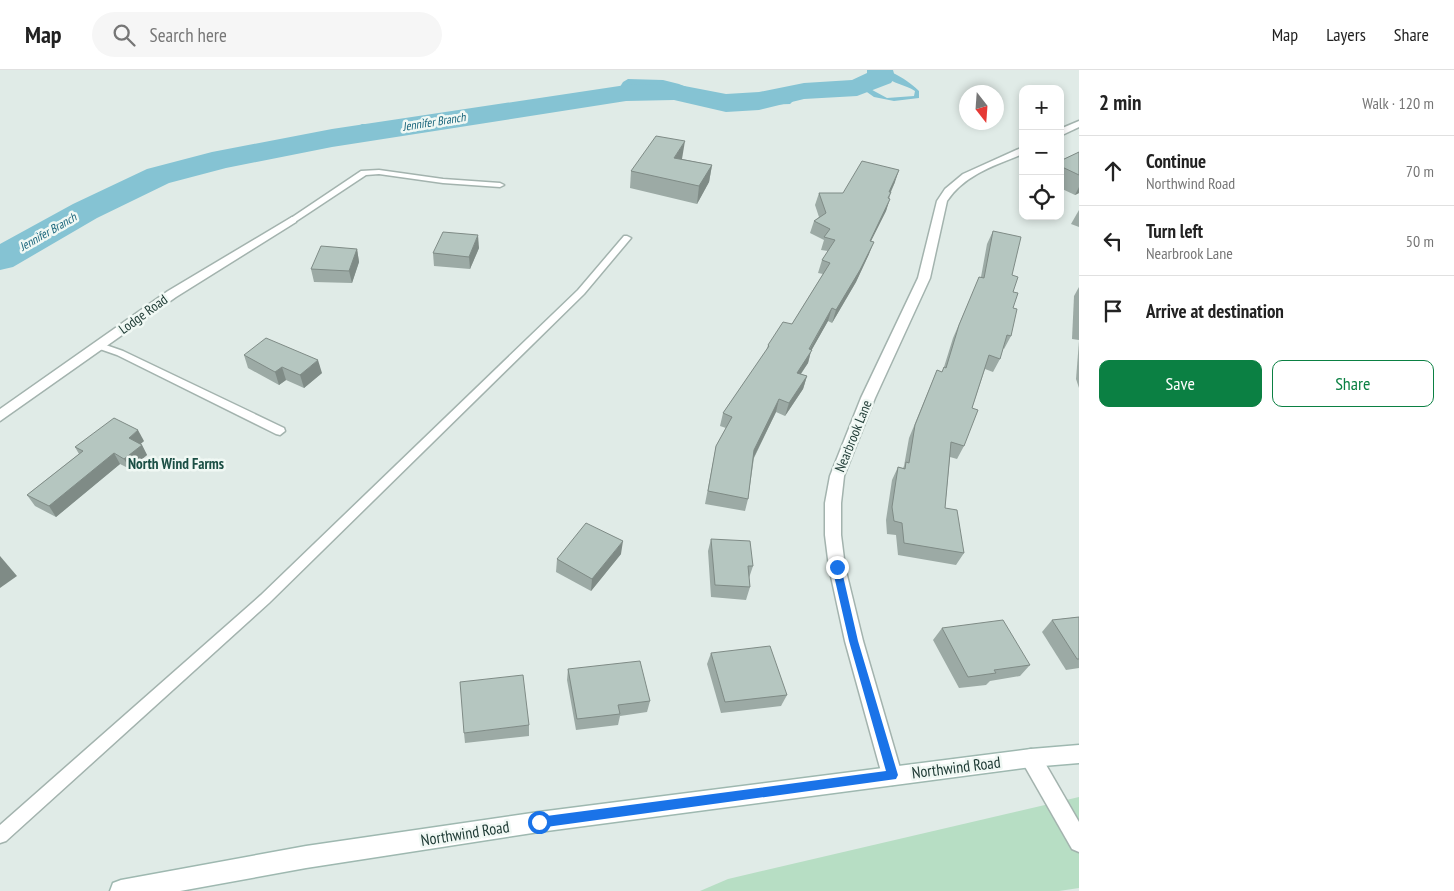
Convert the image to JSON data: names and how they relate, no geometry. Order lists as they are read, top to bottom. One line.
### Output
{"streets":{"street":["Lodge Road","Nearbrook Lane","Northwind Road"]},"crossings":[["Nearbrook Lane","Northwind Road"]],"districts":["North Wind Farms"],"water":["Jennifer Branch"],"north":"bottom","page":{"header":"Map","search":"Search here","nav":["Map","Layers","Share"],"heading":["2 min","Walk · 120 m"],"map_buttons":["+","−"],"list":[["Continue","Northwind Road","70 m"],["Turn left","Nearbrook Lane","50 m"],"Arrive at destination"],"buttons":["Save","Share"]}}
